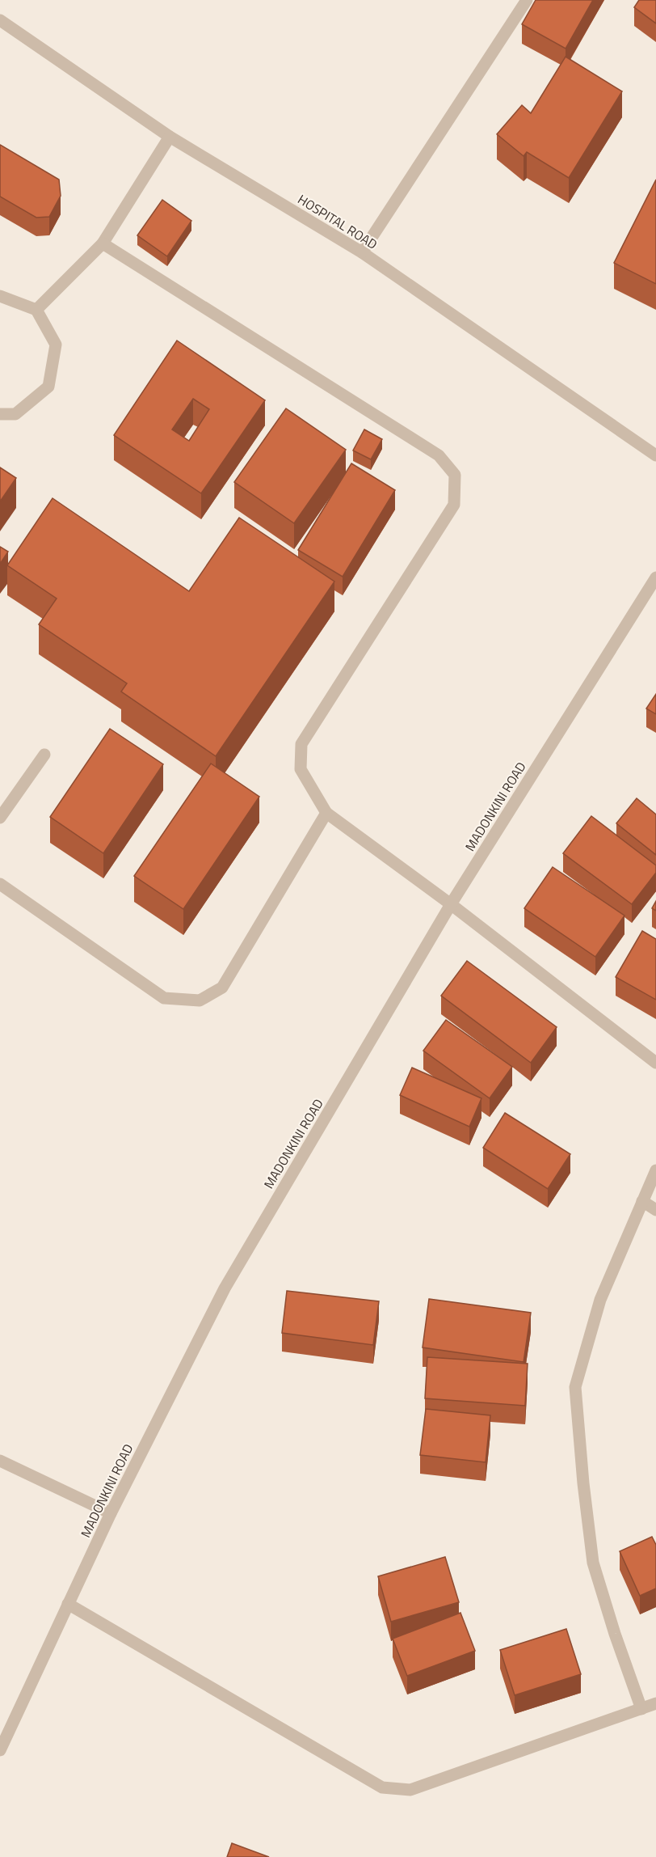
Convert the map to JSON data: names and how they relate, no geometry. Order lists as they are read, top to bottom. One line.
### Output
{"streets":{"street":["HOSPITAL ROAD","MADONKINI ROAD"]}}
